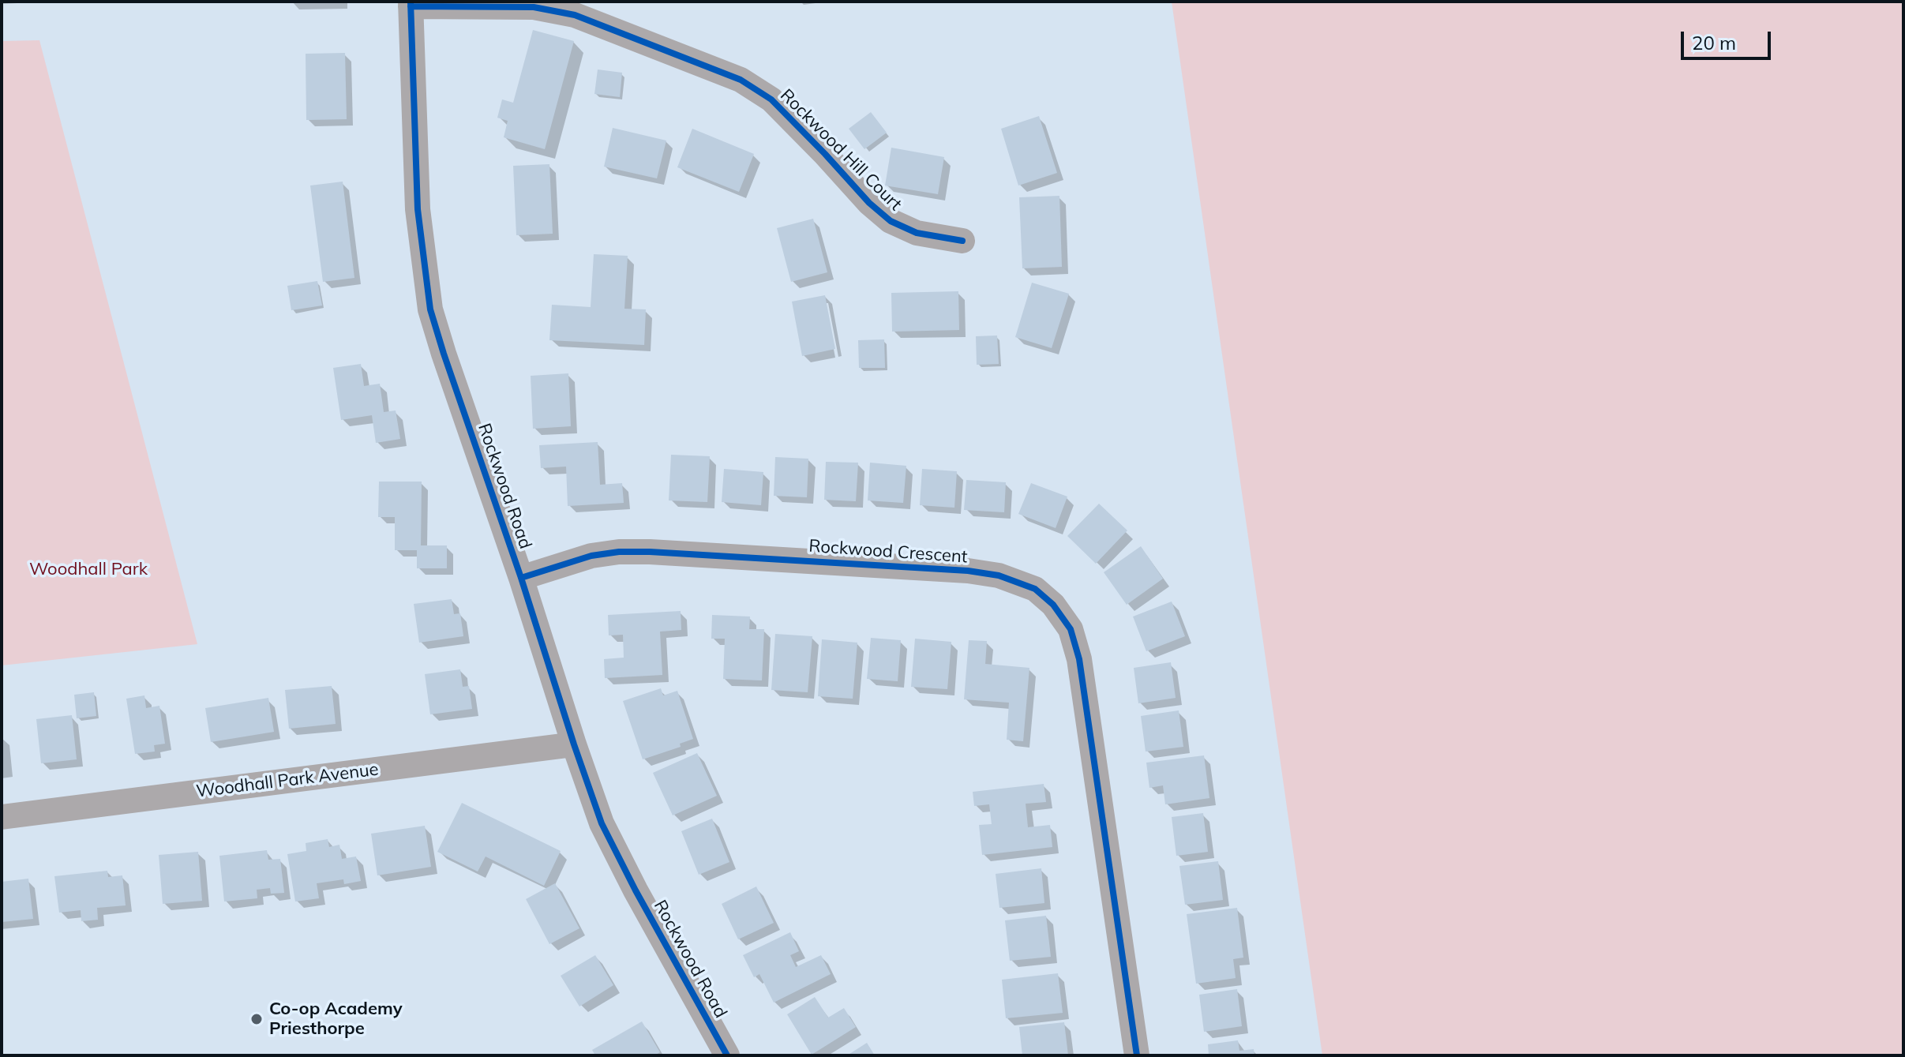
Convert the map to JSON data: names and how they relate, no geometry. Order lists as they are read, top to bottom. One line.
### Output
{"streets":{"street":["Rockwood Hill Court","Rockwood Road","Rockwood Crescent","Woodhall Park Avenue"]},"crossings":[["Rockwood Hill Court","Rockwood Road"],["Rockwood Road","Rockwood Crescent"],["Rockwood Road","Woodhall Park Avenue"]],"parks":["Woodhall Park"],"places":["Co-op Academy Priesthorpe"],"scale_bar":"20 m"}
